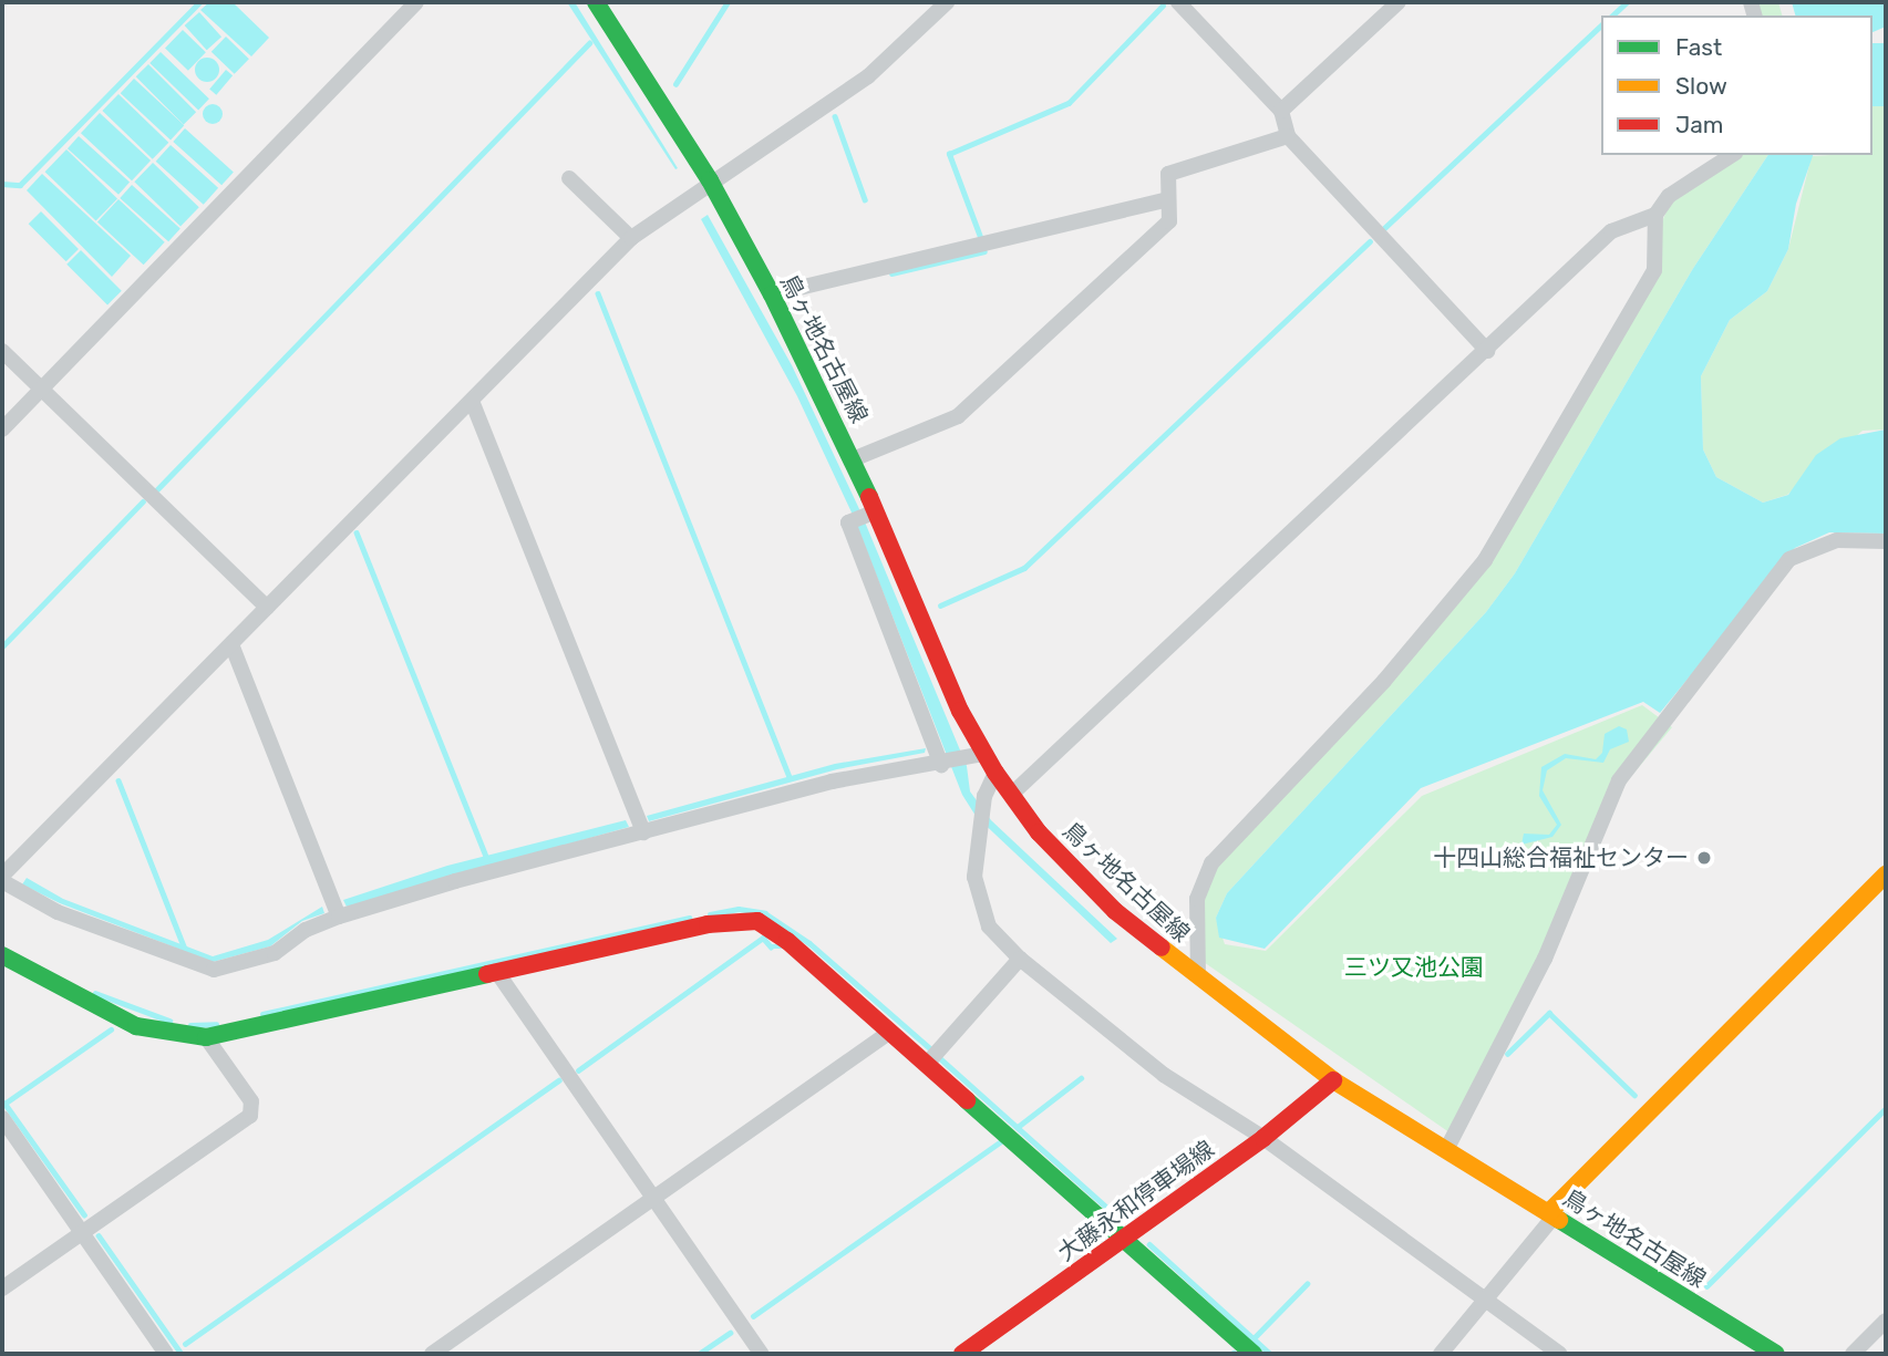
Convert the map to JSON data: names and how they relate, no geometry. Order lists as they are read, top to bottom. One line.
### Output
{"streets":{"main road":["鳥ヶ地名古屋線","大藤永和停車場線"]},"crossings":[["鳥ヶ地名古屋線","大藤永和停車場線"]],"parks":["三ツ又池公園"],"places":["十四山総合福祉センター"],"legend":["Fast","Slow","Jam"]}
